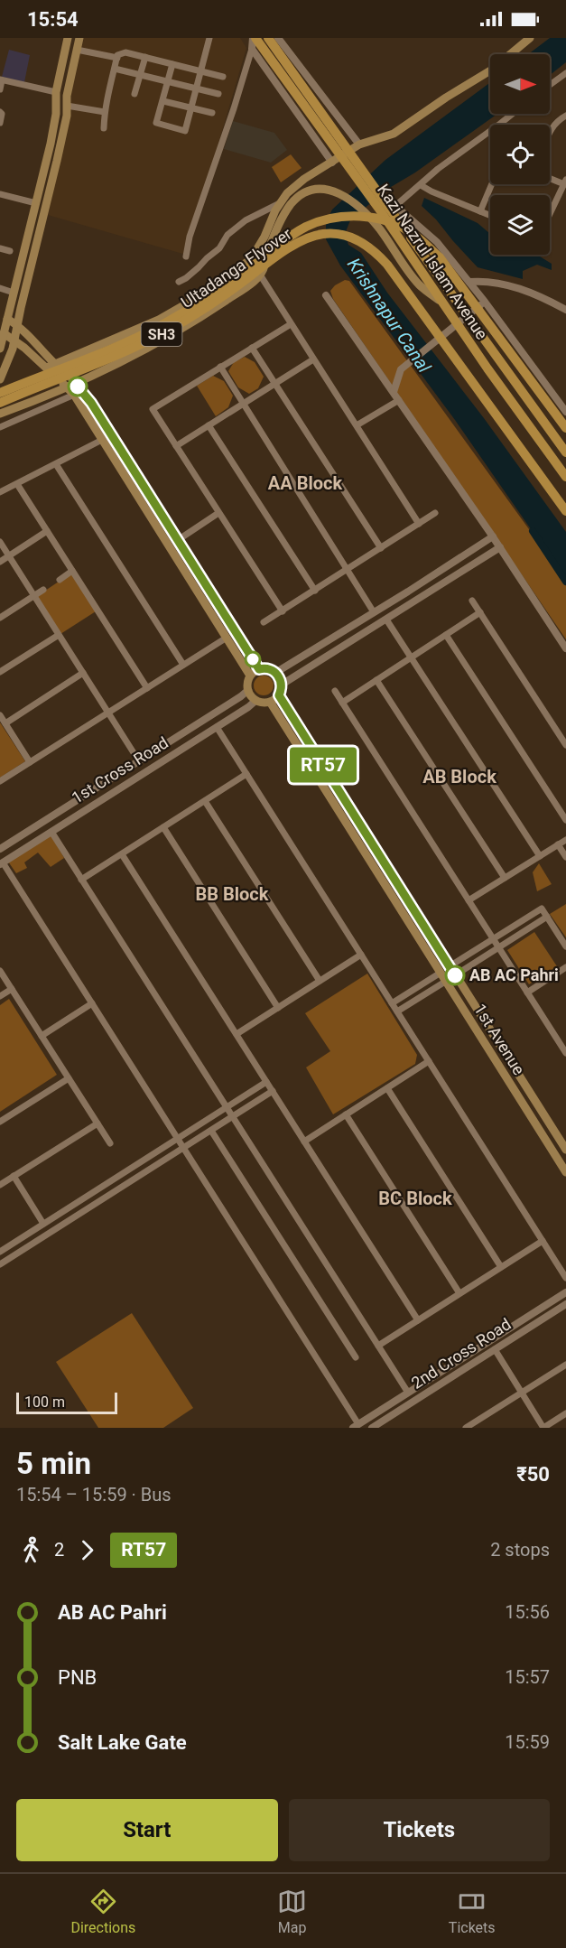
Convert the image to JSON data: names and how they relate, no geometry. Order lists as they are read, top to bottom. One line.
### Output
{"streets":{"main road":["Kazi Nazrul Islam Avenue","Ultadanga Flyover","SH3","1st Avenue"],"street":["1st Cross Road","2nd Cross Road"]},"crossings":[["1st Cross Road","1st Avenue"]],"districts":["AA Block","AB Block","BB Block","BC Block"],"water":["Krishnapur Canal"],"places":["AB AC Pahri"],"lines":["bus line RT57"],"scale_bar":"100 m","north":"right","page":{"status":"15:54","on_map":"RT57","scale":"100 m","heading":["5 min","15:54 – 15:59 · Bus","₹50"],"legs":["2","RT57","2 stops"],"list":[{"name":"AB AC Pahri","value":"15:56"},{"name":"PNB","value":"15:57"},{"name":"Salt Lake Gate","value":"15:59"}],"buttons":["Start","Tickets"],"tabs":["Directions","Map","Tickets"]}}
